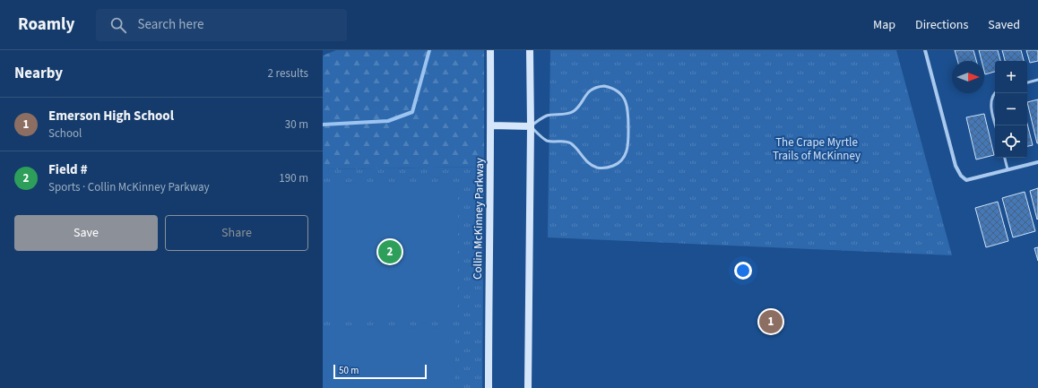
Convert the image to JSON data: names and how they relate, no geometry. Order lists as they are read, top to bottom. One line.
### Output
{"streets":{"street":["Collin McKinney Parkway"]},"parks":["The Crape Myrtle Trails of McKinney"],"scale_bar":"50 m","north":"right","page":{"header":"Roamly","search":"Search here","nav":["Map","Directions","Saved"],"heading":["Nearby","2 results"],"map_buttons":["+","−"],"list":[{"mark":"1","name":"Emerson High School","note":"School","value":"30 m"},{"mark":"2","name":"Field #","note":"Sports · Collin McKinney Parkway","value":"190 m"}],"buttons":["Save","Share"],"pins":["2","1"],"scale":"50 m"}}
